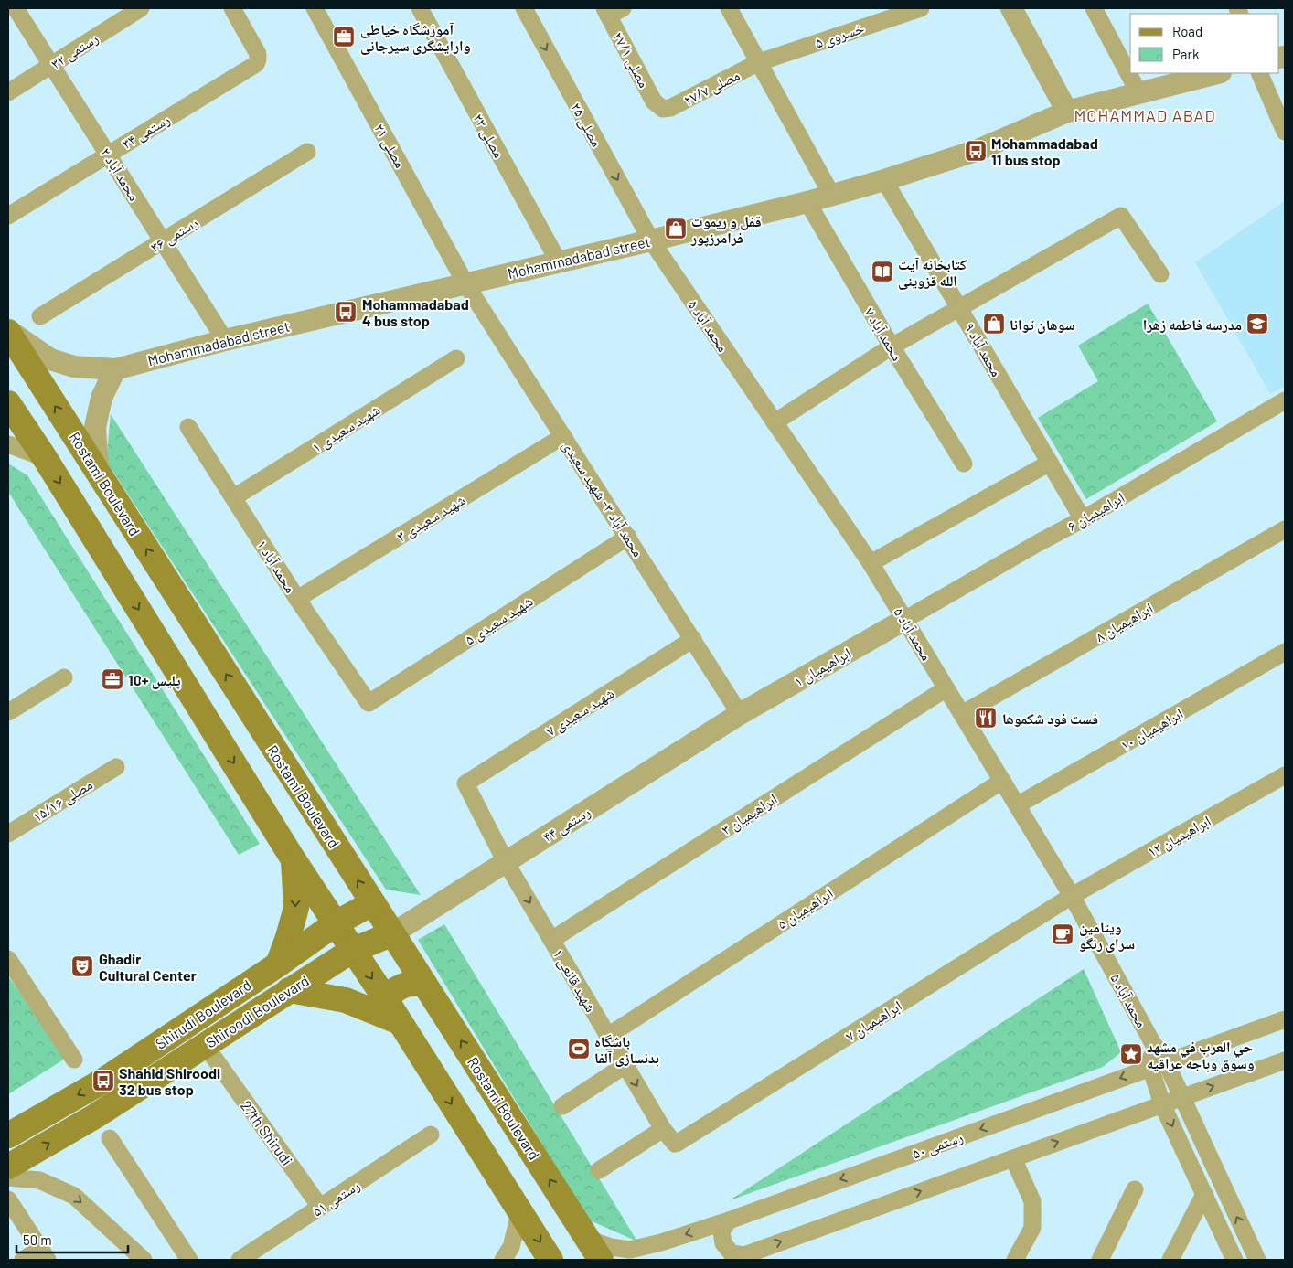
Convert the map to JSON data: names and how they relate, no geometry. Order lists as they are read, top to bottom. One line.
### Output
{"streets":{"main road":["Rostami Boulevard","Shiroodi Boulevard","Shirudi Boulevard"],"street":["خسروی ۵","رستمی ۳۲","مصلی ۲۷/۱","مصلی ۲۷/۷","مصلی ۲۵","رستمی ۳۴","مصلی ۲۳","مصلی ۲۱","محمد آباد ۲","رستمی ۳۶","Mohammadabad street","محمد آباد ۵","محمد آباد ۷","محمد آباد ۹","شهید سعیدی ۱","محمد آباد ۳- شهید سعیدی","ابراهیمیان ۶","شهید سعیدی ۳","محمد آباد ۱","شهید سعیدی ۵","ابراهیمیان ۸","ابراهیمیان ۱","شهید سعیدی ۷","ابراهیمیان ۱۰","مصلی ۱۵/۱۶","ابراهیمیان ۳","رستمی ۴۴","ابراهیمیان ۱۲","ابراهیمیان ۵","شهید قانعی ۱","ابراهیمیان ۷","27th Shirudi","رستمی ۵۰","رستمی ۵۱"]},"crossings":[["خسروی ۵","مصلی ۲۷/۷"],["رستمی ۳۲","محمد آباد ۲"],["مصلی ۲۷/۱","مصلی ۲۷/۷"],["مصلی ۲۵","Mohammadabad street"],["مصلی ۲۵","محمد آباد ۵"],["رستمی ۳۴","محمد آباد ۲"],["مصلی ۲۳","Mohammadabad street"],["مصلی ۲۱","Mohammadabad street"],["مصلی ۲۱","محمد آباد ۳- شهید سعیدی"],["محمد آباد ۲","رستمی ۳۶"],["محمد آباد ۲","Mohammadabad street"],["Mohammadabad street","محمد آباد ۵"],["Mohammadabad street","محمد آباد ۷"],["Mohammadabad street","محمد آباد ۹"],["Mohammadabad street","Rostami Boulevard"],["Mohammadabad street","محمد آباد ۳- شهید سعیدی"],["محمد آباد ۵","ابراهیمیان ۶"],["محمد آباد ۵","ابراهیمیان ۸"],["محمد آباد ۵","ابراهیمیان ۱"],["محمد آباد ۵","ابراهیمیان ۱۰"],["محمد آباد ۵","ابراهیمیان ۳"],["محمد آباد ۵","ابراهیمیان ۱۲"],["محمد آباد ۵","ابراهیمیان ۵"],["محمد آباد ۵","ابراهیمیان ۷"],["محمد آباد ۵","رستمی ۵۰"],["محمد آباد ۹","ابراهیمیان ۶"],["شهید سعیدی ۱","محمد آباد ۱"],["Rostami Boulevard","رستمی ۴۴"],["Rostami Boulevard","Shiroodi Boulevard"],["Rostami Boulevard","Shirudi Boulevard"],["Rostami Boulevard","رستمی ۵۰"],["محمد آباد ۳- شهید سعیدی","شهید سعیدی ۳"],["محمد آباد ۳- شهید سعیدی","شهید سعیدی ۵"],["محمد آباد ۳- شهید سعیدی","ابراهیمیان ۱"],["محمد آباد ۳- شهید سعیدی","شهید سعیدی ۷"],["محمد آباد ۳- شهید سعیدی","رستمی ۴۴"],["ابراهیمیان ۶","ابراهیمیان ۱"],["شهید سعیدی ۳","محمد آباد ۱"],["محمد آباد ۱","شهید سعیدی ۵"],["ابراهیمیان ۱","رستمی ۴۴"],["شهید سعیدی ۷","شهید قانعی ۱"],["ابراهیمیان ۳","شهید قانعی ۱"],["رستمی ۴۴","شهید قانعی ۱"],["رستمی ۴۴","Shiroodi Boulevard"],["ابراهیمیان ۱۲","ابراهیمیان ۷"],["ابراهیمیان ۵","شهید قانعی ۱"],["شهید قانعی ۱","ابراهیمیان ۷"],["27th Shirudi","رستمی ۵۱"]],"one_way":["مصلی ۲۵","شهید قانعی ۱","Shiroodi Boulevard","Shirudi Boulevard"],"districts":["MOHAMMAD ABAD"],"places":{"office":["آموزشگاه خیاطی وارایشگری سیرجانی","پلیس +10"],"bus stop":["Mohammadabad 11 bus stop","Mohammadabad 4 bus stop","Shahid Shiroodi 32 bus stop"],"shop":["قفل و ریموت فرامرزپور","سوهان توانا"],"library":["کتابخانه آیت الله قزوینی"],"school or university":["مدرسه فاطمه زهرا"],"restaurant":["فست فود شکموها"],"cafe":["ویتامین سرای رنگو"],"theatre":["Ghadir Cultural Center"],"sports":["باشگاه بدنسازی آلفا"],"place":["حي العرب في مشهد وسوق وباجه عراقيه"]},"legend":["Road","Park"],"scale_bar":"50 m"}
